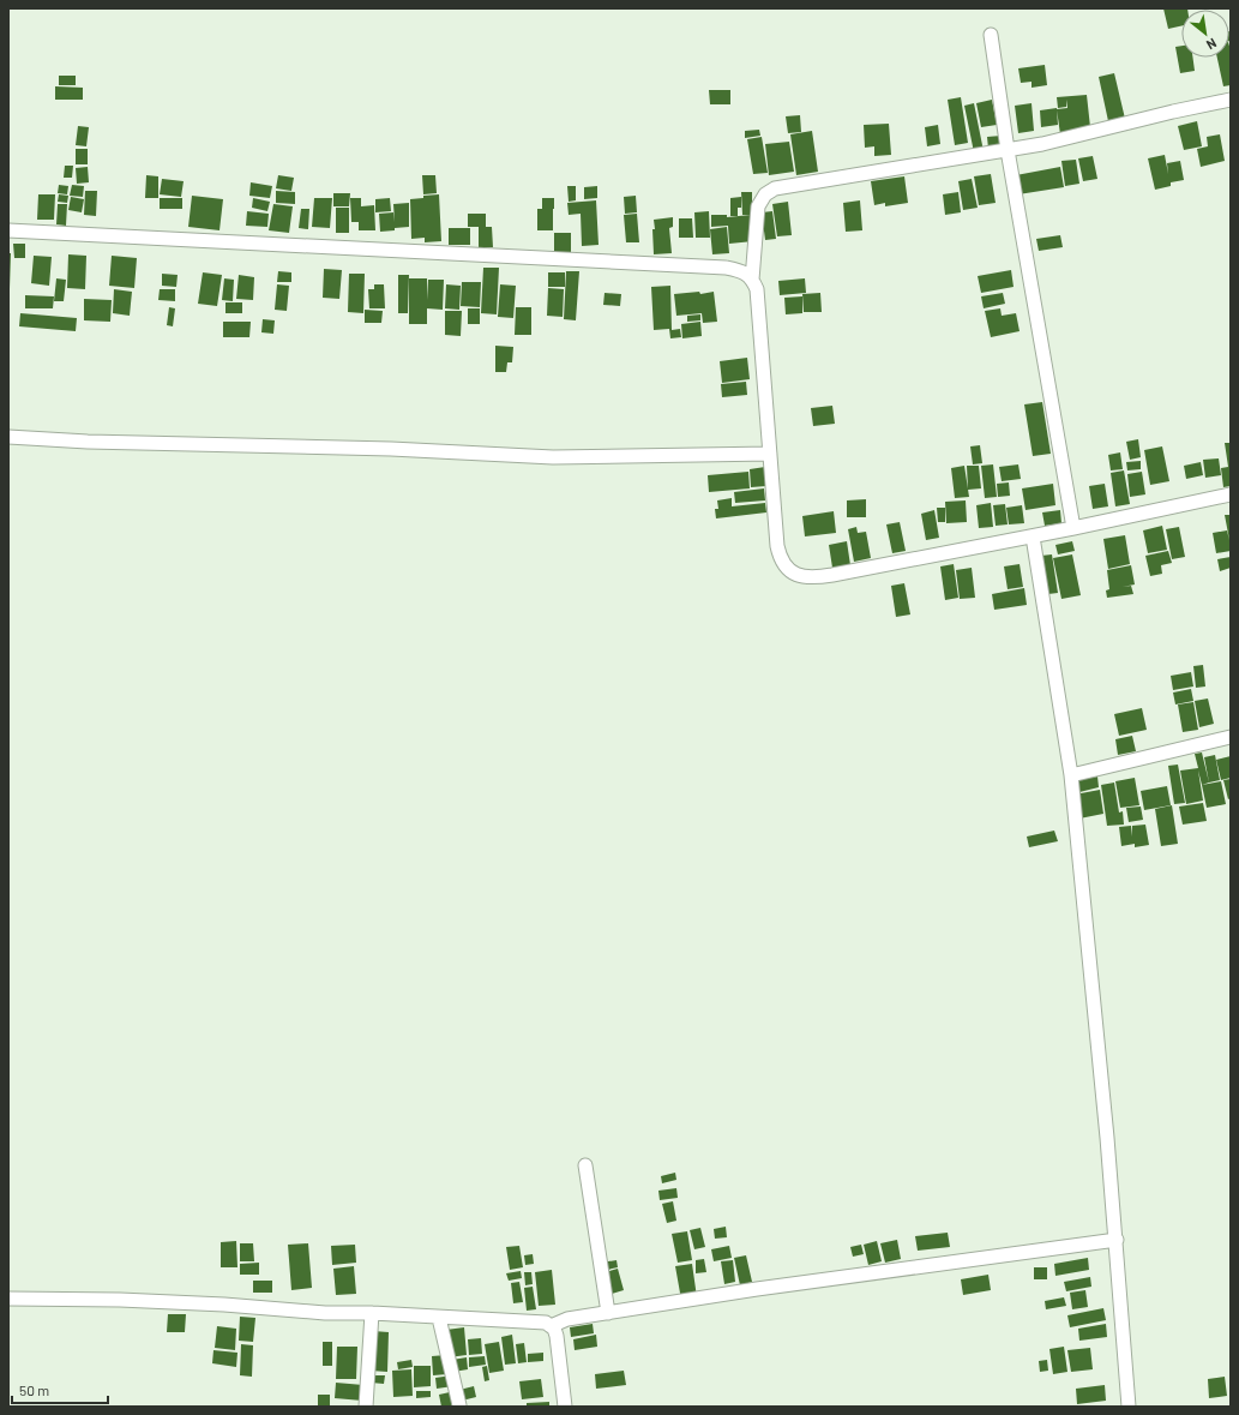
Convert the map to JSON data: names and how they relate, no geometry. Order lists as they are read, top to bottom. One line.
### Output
{"scale_bar":"50 m","north":"bottom right"}
